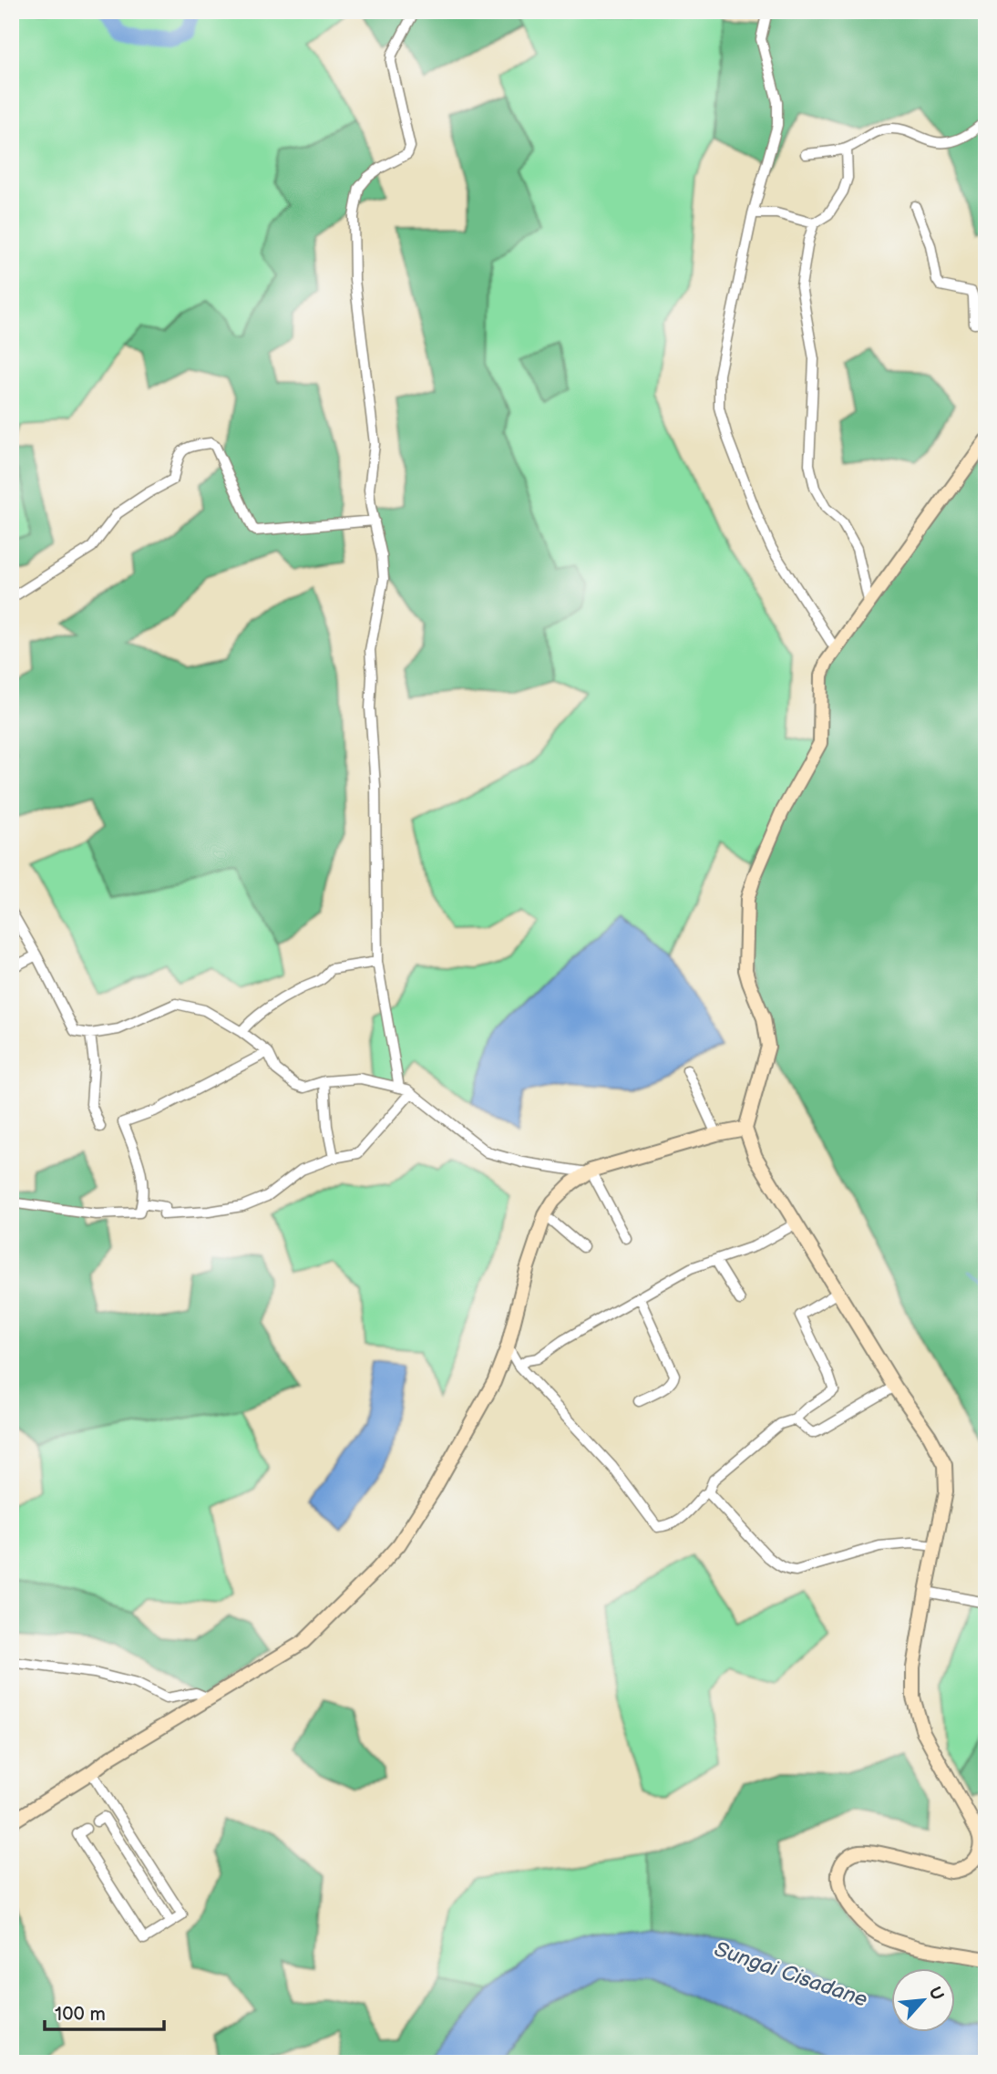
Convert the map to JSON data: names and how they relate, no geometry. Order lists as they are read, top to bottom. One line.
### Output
{"water":["Sungai Cisadane"],"scale_bar":"100 m","north":"top right"}
